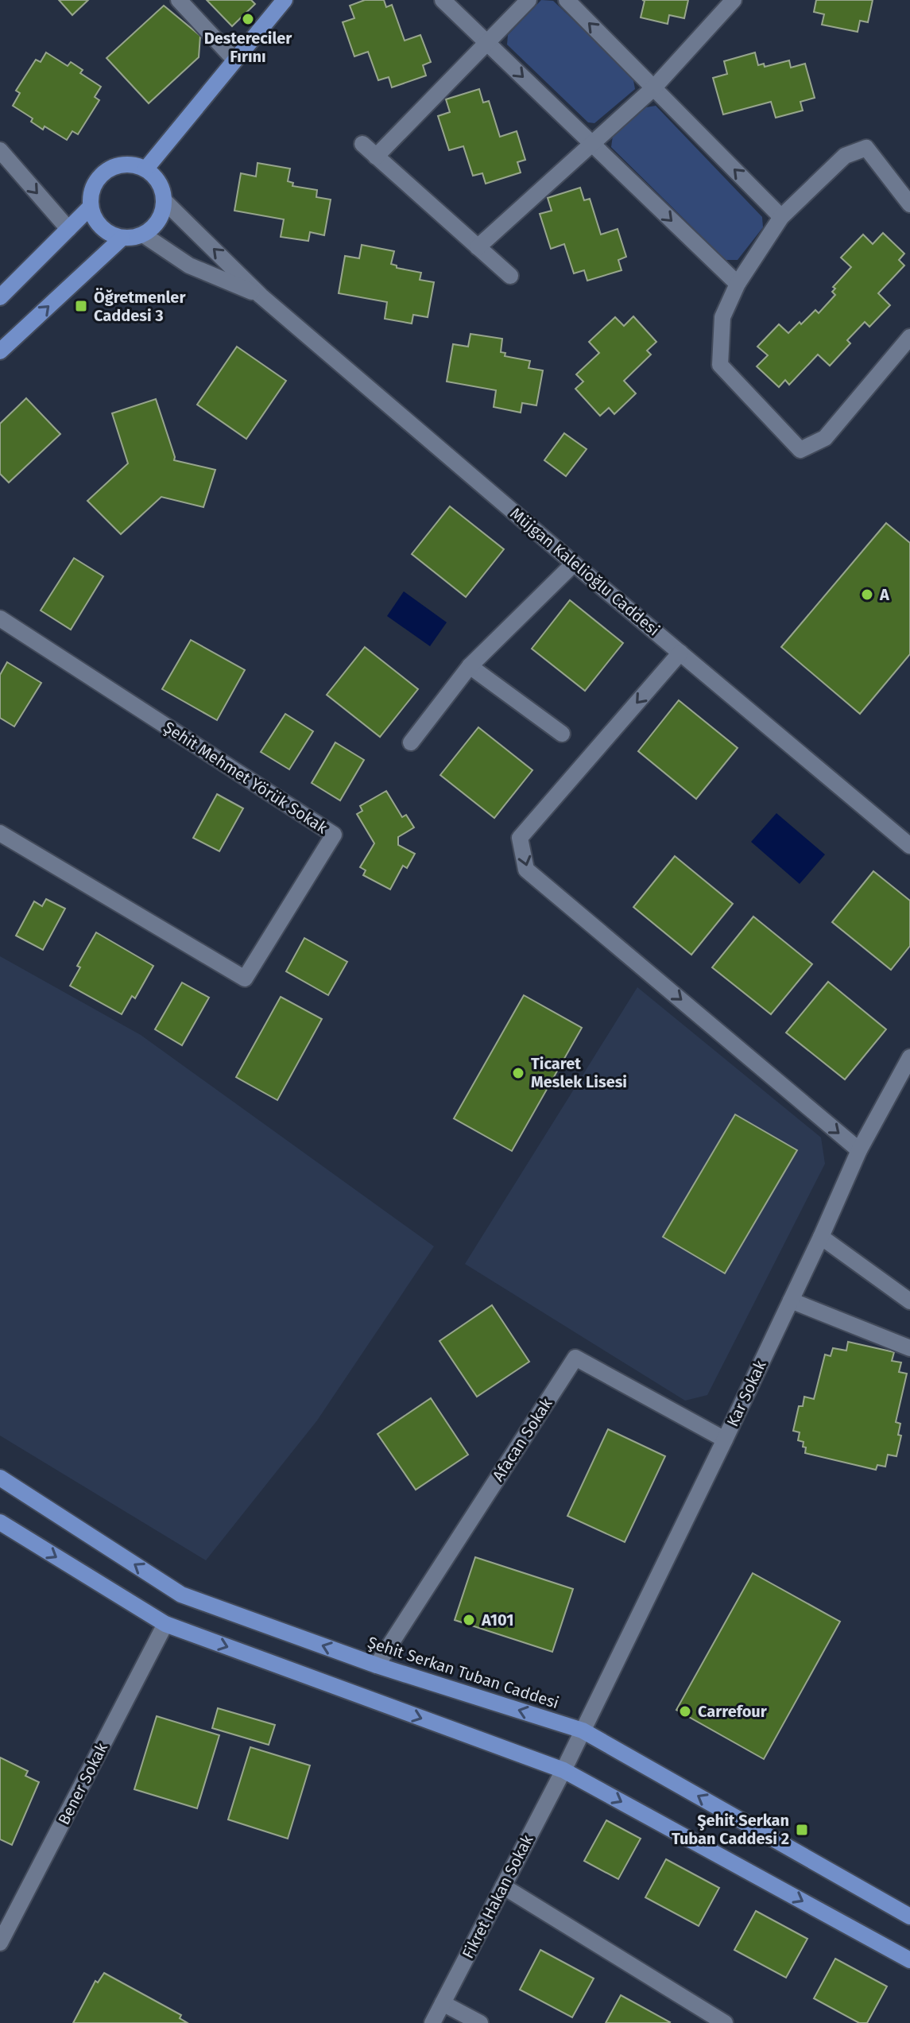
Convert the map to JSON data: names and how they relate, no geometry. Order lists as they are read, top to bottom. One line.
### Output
{"streets":{"main road":["Şehit Serkan Tuban Caddesi"],"street":["Müjgan Kalelioğlu Caddesi","Şehit Mehmet Yörük Sokak","Kar Sokak","Afacan Sokak","Bener Sokak","Fikret Hakan Sokak"]},"crossings":[["Kar Sokak","Afacan Sokak"],["Kar Sokak","Şehit Serkan Tuban Caddesi"],["Kar Sokak","Fikret Hakan Sokak"],["Afacan Sokak","Şehit Serkan Tuban Caddesi"]],"places":{"other":["Destereciler Fırını","A","Ticaret Meslek Lisesi","A101","Carrefour"],"transit":["Öğretmenler Caddesi 3","Şehit Serkan Tuban Caddesi 2"]}}
